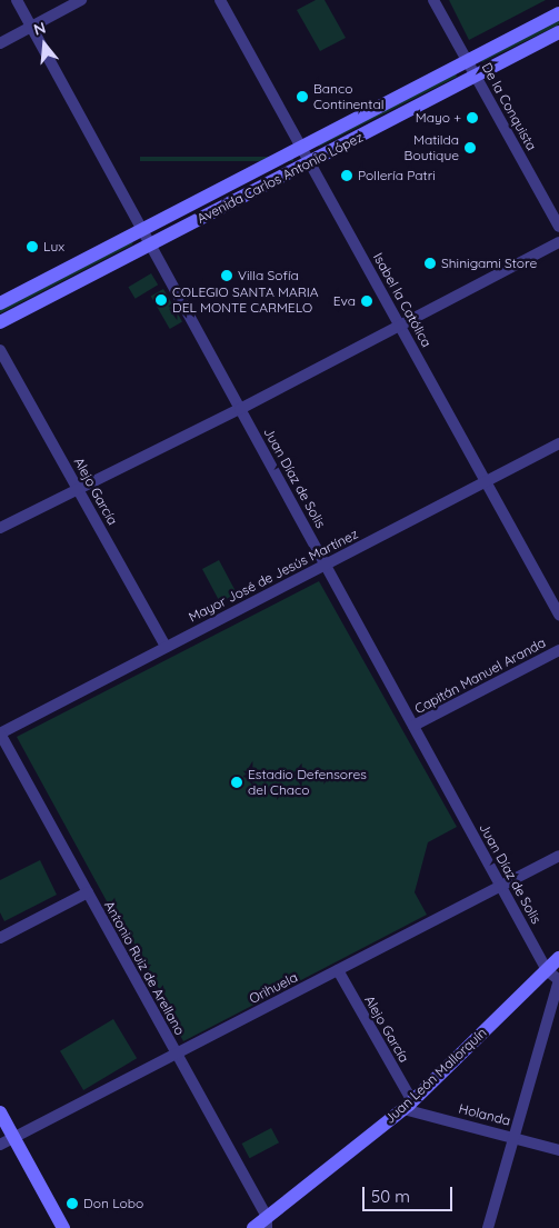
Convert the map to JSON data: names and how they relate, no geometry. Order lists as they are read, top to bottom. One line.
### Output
{"streets":{"main road":["Avenida Carlos Antonio López","Juan León Mallorquín"],"street":["De la Conquista","Isabel la Católica","Juan Díaz de Solis","Alejo García","Mayor José de Jesús Martínez","Capitán Manuel Aranda","Antonio Ruiz de Arellano","Orihuela","Holanda"]},"crossings":[["De la Conquista","Avenida Carlos Antonio López"],["Avenida Carlos Antonio López","Isabel la Católica"],["Avenida Carlos Antonio López","Juan Díaz de Solis"],["Isabel la Católica","Mayor José de Jesús Martínez"],["Juan Díaz de Solis","Mayor José de Jesús Martínez"],["Juan Díaz de Solis","Capitán Manuel Aranda"],["Juan Díaz de Solis","Orihuela"],["Juan Díaz de Solis","Juan León Mallorquín"],["Alejo García","Mayor José de Jesús Martínez"],["Alejo García","Orihuela"],["Alejo García","Juan León Mallorquín"],["Alejo García","Holanda"],["Mayor José de Jesús Martínez","Antonio Ruiz de Arellano"],["Antonio Ruiz de Arellano","Orihuela"],["Antonio Ruiz de Arellano","Juan León Mallorquín"],["Juan León Mallorquín","Holanda"]],"places":["Banco Continental","Mayo +","Matilda Boutique","Pollería Patri","Lux","Shinigami Store","Villa Sofía","COLEGIO SANTA MARIA DEL MONTE CARMELO","Eva","Estadio Defensores del Chaco","Don Lobo"],"scale_bar":"50 m","north":"top"}
